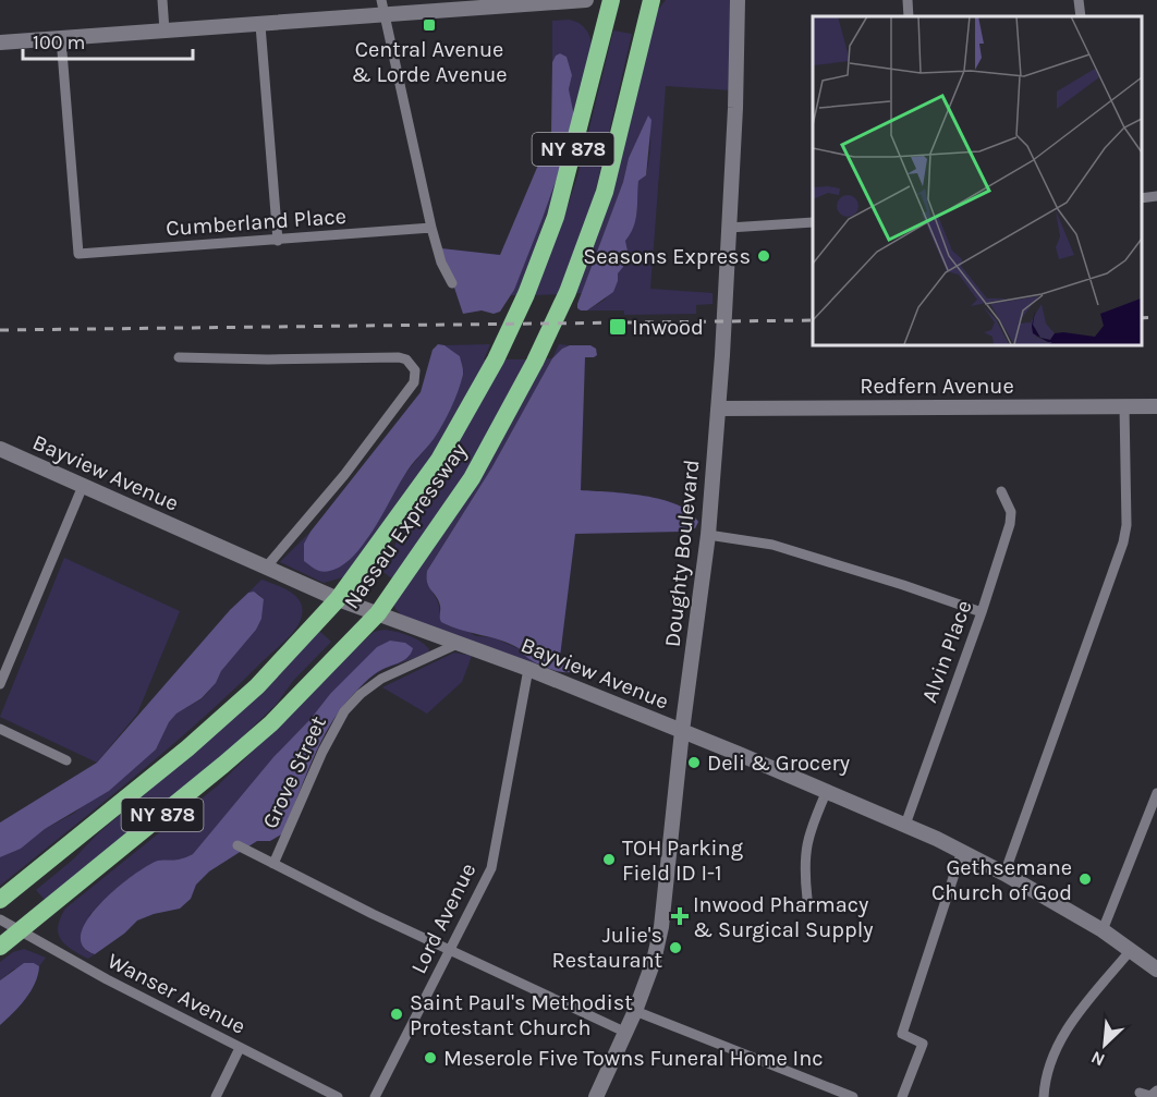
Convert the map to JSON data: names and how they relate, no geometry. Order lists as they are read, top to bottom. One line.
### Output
{"streets":{"highway":["NY 878","Nassau Expressway"],"street":["Cumberland Place","Redfern Avenue","Bayview Avenue","Doughty Boulevard","Alvin Place","Grove Street","Lord Avenue","Wanser Avenue"]},"crossings":[["Redfern Avenue","Doughty Boulevard"],["Bayview Avenue","Nassau Expressway"],["Bayview Avenue","Doughty Boulevard"],["Bayview Avenue","Alvin Place"],["Bayview Avenue","Grove Street"],["Bayview Avenue","Lord Avenue"],["Nassau Expressway","Wanser Avenue"]],"places":{"transit":["Central Avenue & Lorde Avenue","Inwood"],"other":["Seasons Express","Deli & Grocery","TOH Parking Field ID I-1","Gethsemane Church of God","Julie's Restaurant","Saint Paul's Methodist Protestant Church","Meserole Five Towns Funeral Home Inc"],"health":["Inwood Pharmacy & Surgical Supply"]},"scale_bar":"100 m","north":"bottom left"}
